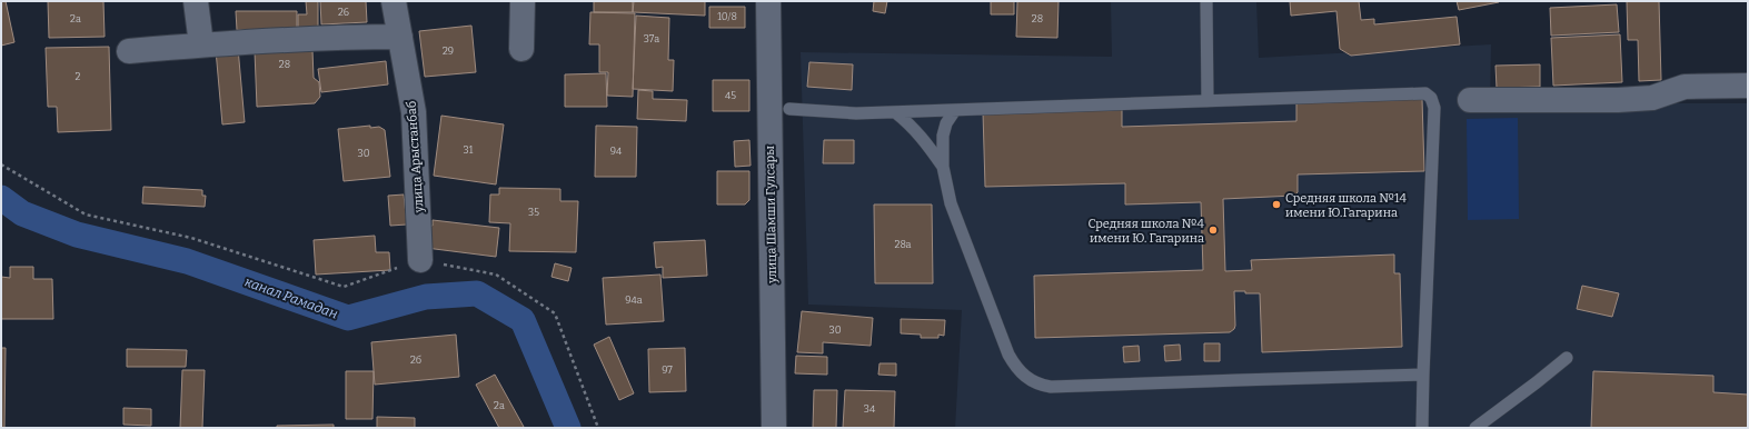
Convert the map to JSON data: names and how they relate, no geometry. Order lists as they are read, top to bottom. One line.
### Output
{"streets":{"street":["улица Арыстанбаб","улица Шамши Гулсары"]},"water":["канал Рамадан"],"places":["Средняя школа №14 имени Ю.Гагарина","Средняя школа №4 имени Ю. Гагарина"],"house_numbers":["26","10/8","2а","28","37а","29","28","2","45","31","94","30","35","28а","94а","30","2б","97","2а","34"]}
